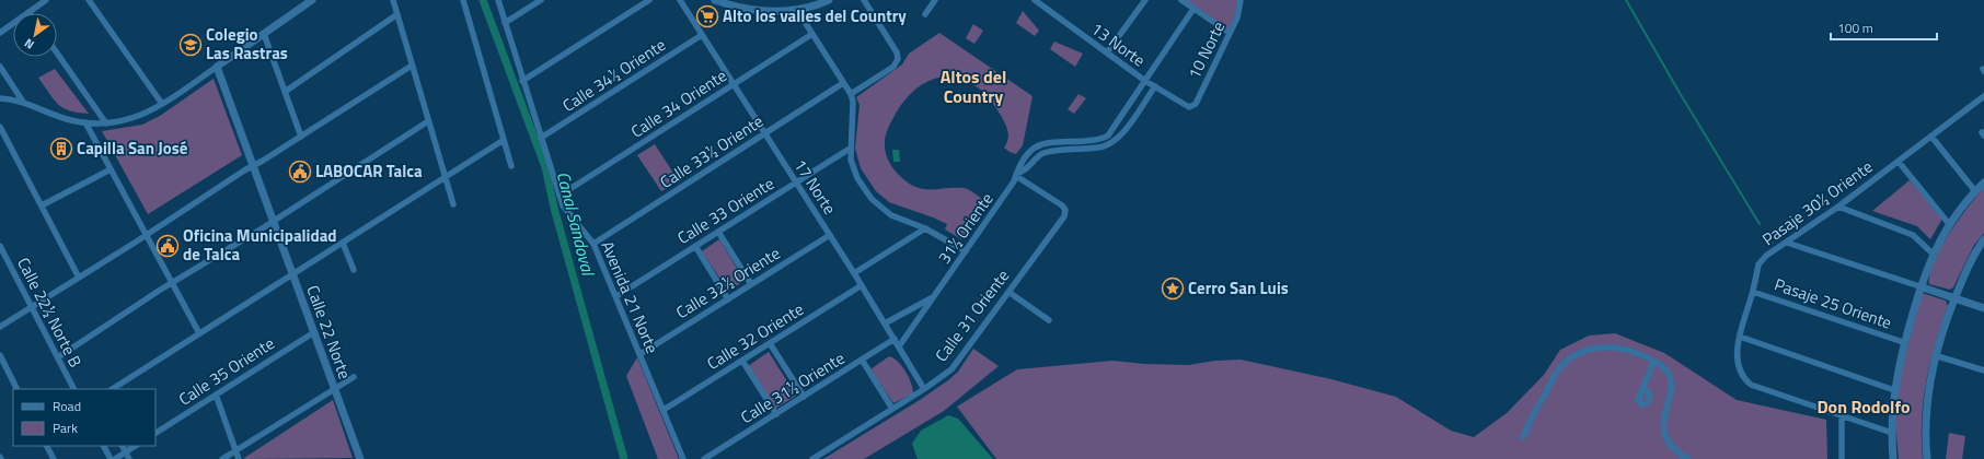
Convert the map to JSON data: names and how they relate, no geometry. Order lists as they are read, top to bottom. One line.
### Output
{"streets":{"street":["13 Norte","10 Norte","Calle 34½ Oriente","Calle 34 Oriente","Calle 33½ Oriente","17 Norte","Pasaje 30½ Oriente","Calle 33 Oriente","31½ Oriente","Calle 32½ Oriente","Avenida 21 Norte","Pasaje 25 Oriente","Calle 22½ Norte B","Calle 31 Oriente","Calle 22 Norte","Calle 32 Oriente","Calle 35 Oriente","Calle 31½ Oriente"]},"crossings":[["13 Norte","10 Norte"],["Calle 34½ Oriente","17 Norte"],["Calle 34½ Oriente","Avenida 21 Norte"],["Calle 34 Oriente","17 Norte"],["Calle 34 Oriente","Avenida 21 Norte"],["Calle 33½ Oriente","17 Norte"],["Calle 33½ Oriente","Avenida 21 Norte"],["17 Norte","Calle 33 Oriente"],["17 Norte","31½ Oriente"],["17 Norte","Calle 32½ Oriente"],["17 Norte","Calle 31 Oriente"],["17 Norte","Calle 32 Oriente"],["17 Norte","Calle 31½ Oriente"],["Pasaje 30½ Oriente","Pasaje 25 Oriente"],["Calle 33 Oriente","Avenida 21 Norte"],["31½ Oriente","Calle 31 Oriente"],["Calle 32½ Oriente","Avenida 21 Norte"],["Avenida 21 Norte","Calle 32 Oriente"],["Calle 22 Norte","Calle 35 Oriente"]],"districts":["Altos del Country","Don Rodolfo"],"water":["Canal Sandoval"],"places":{"supermarket":["Alto los valles del Country"],"school or university":["Colegio Las Rastras"],"building":["Capilla San José"],"public building":["LABOCAR Talca","Oficina Municipalidad de Talca"],"place":["Cerro San Luis"]},"legend":["Road","Park"],"scale_bar":"100 m","north":"bottom left"}
